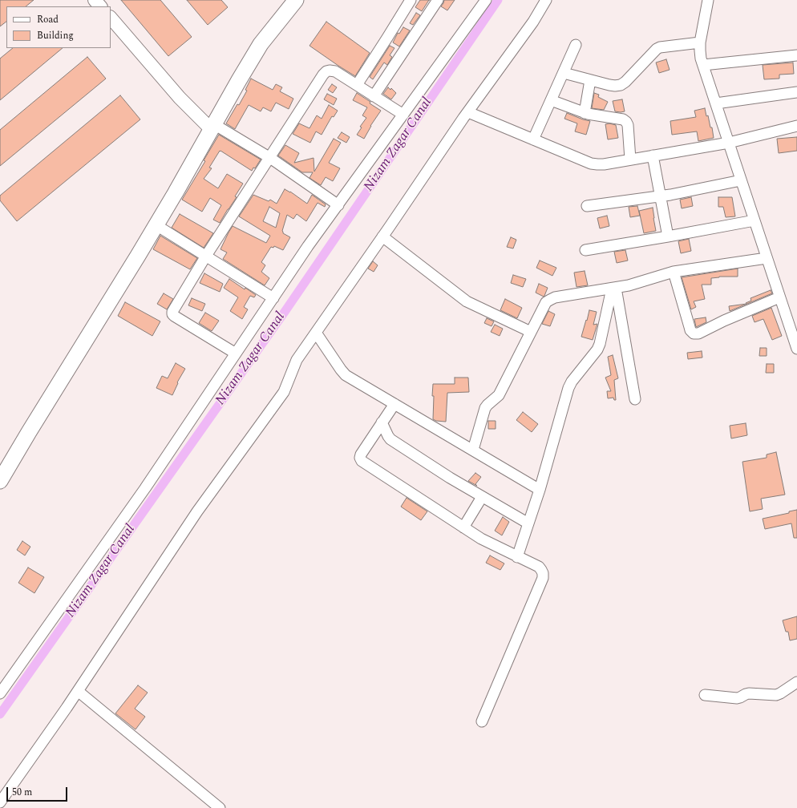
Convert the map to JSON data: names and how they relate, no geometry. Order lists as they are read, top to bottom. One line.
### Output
{"water":["Nizam Zagar Canal"],"legend":["Road","Building"],"scale_bar":"50 m"}
